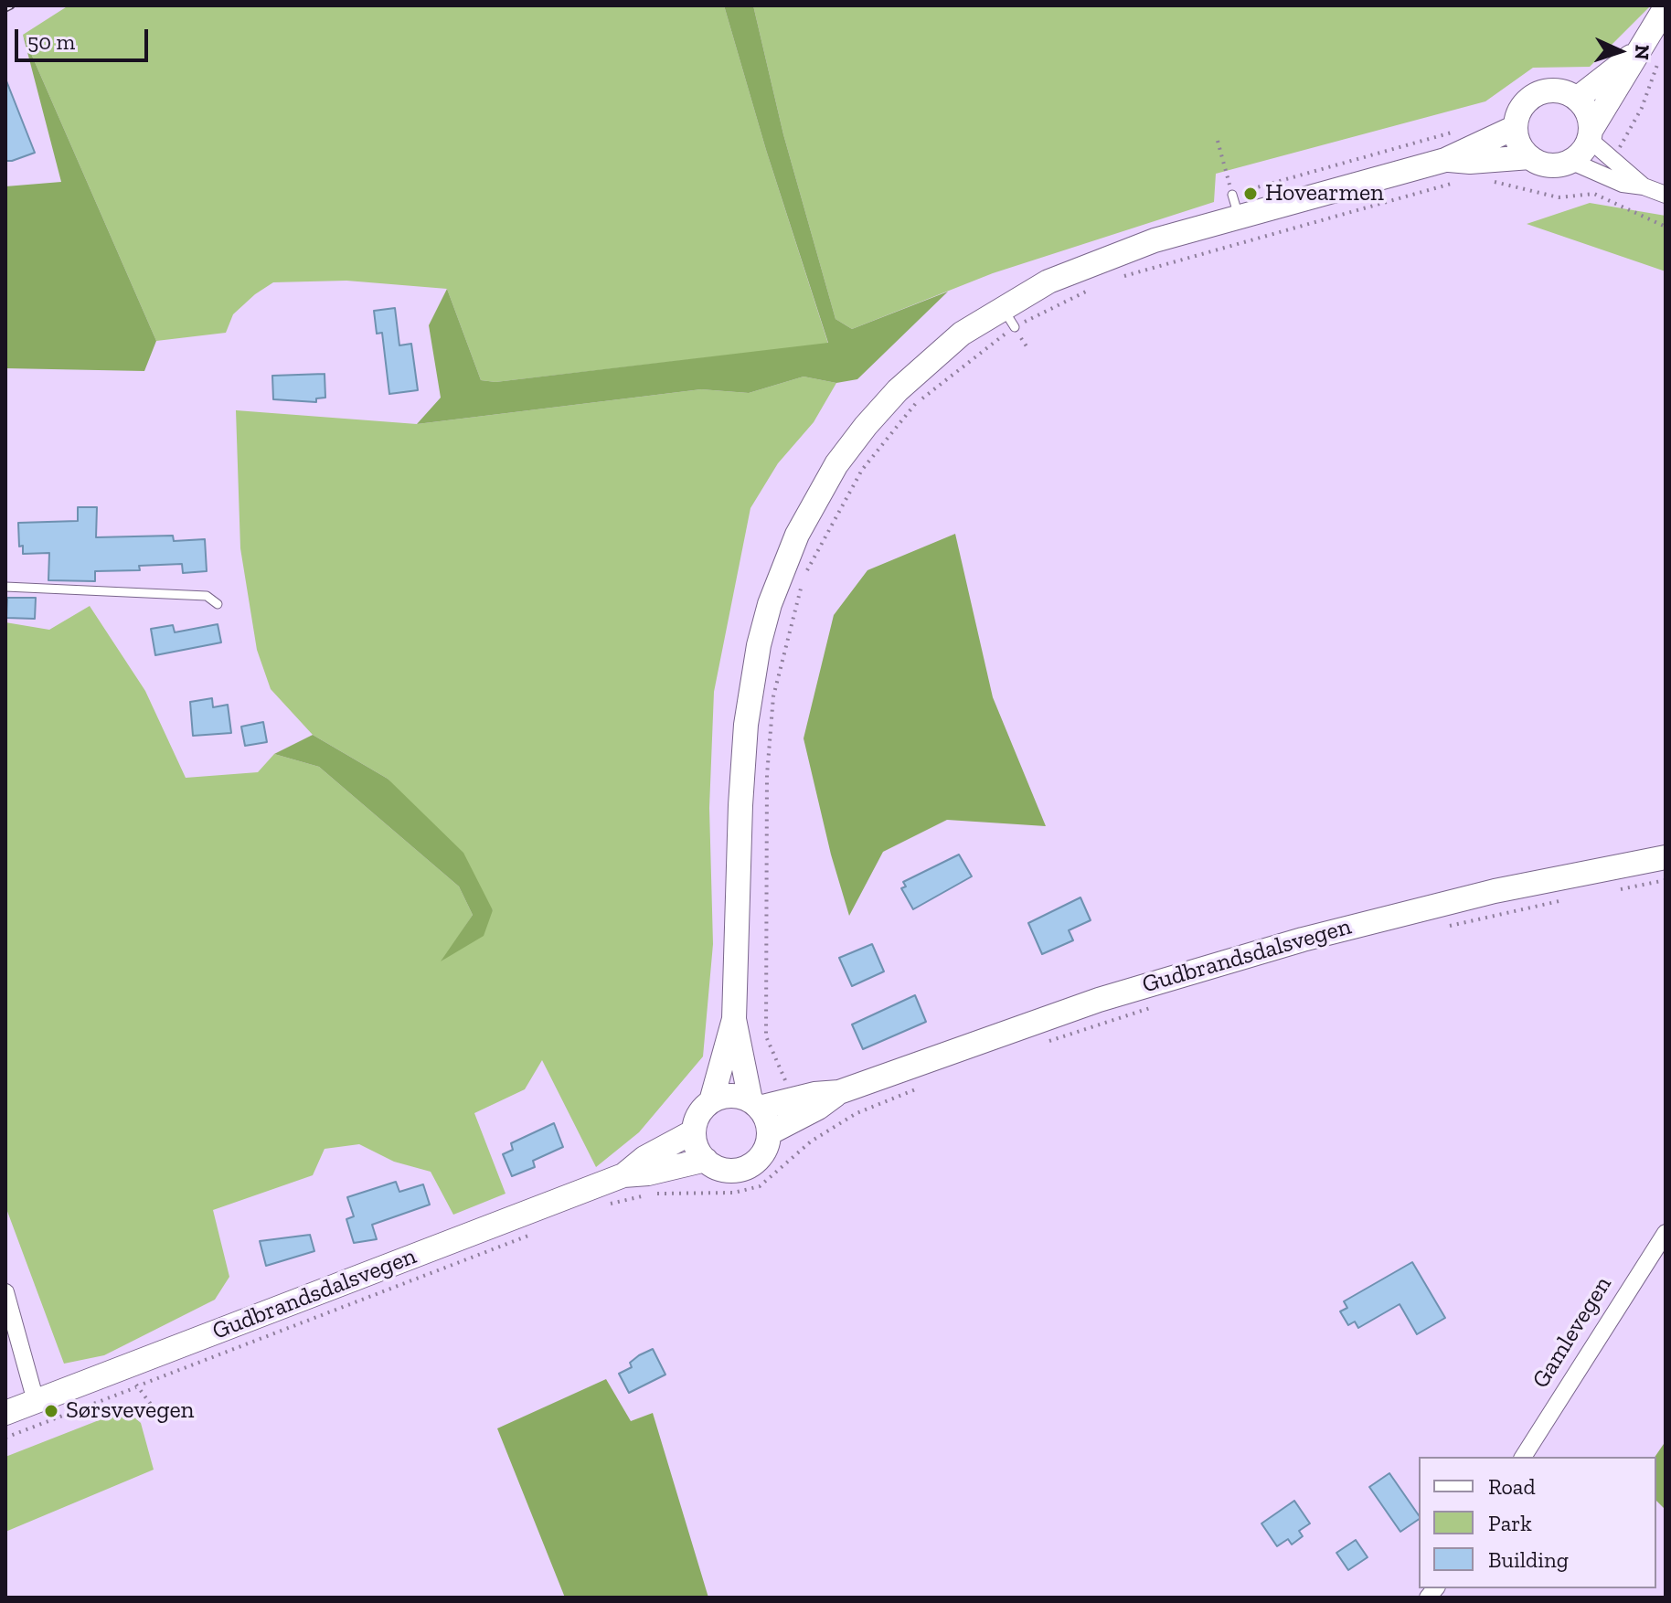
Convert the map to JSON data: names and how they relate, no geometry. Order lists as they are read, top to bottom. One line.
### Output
{"streets":{"main road":["Gudbrandsdalsvegen"],"street":["Gamlevegen"]},"places":["Hovearmen","Sørsvevegen"],"legend":["Road","Park","Building"],"scale_bar":"50 m","north":"right"}
